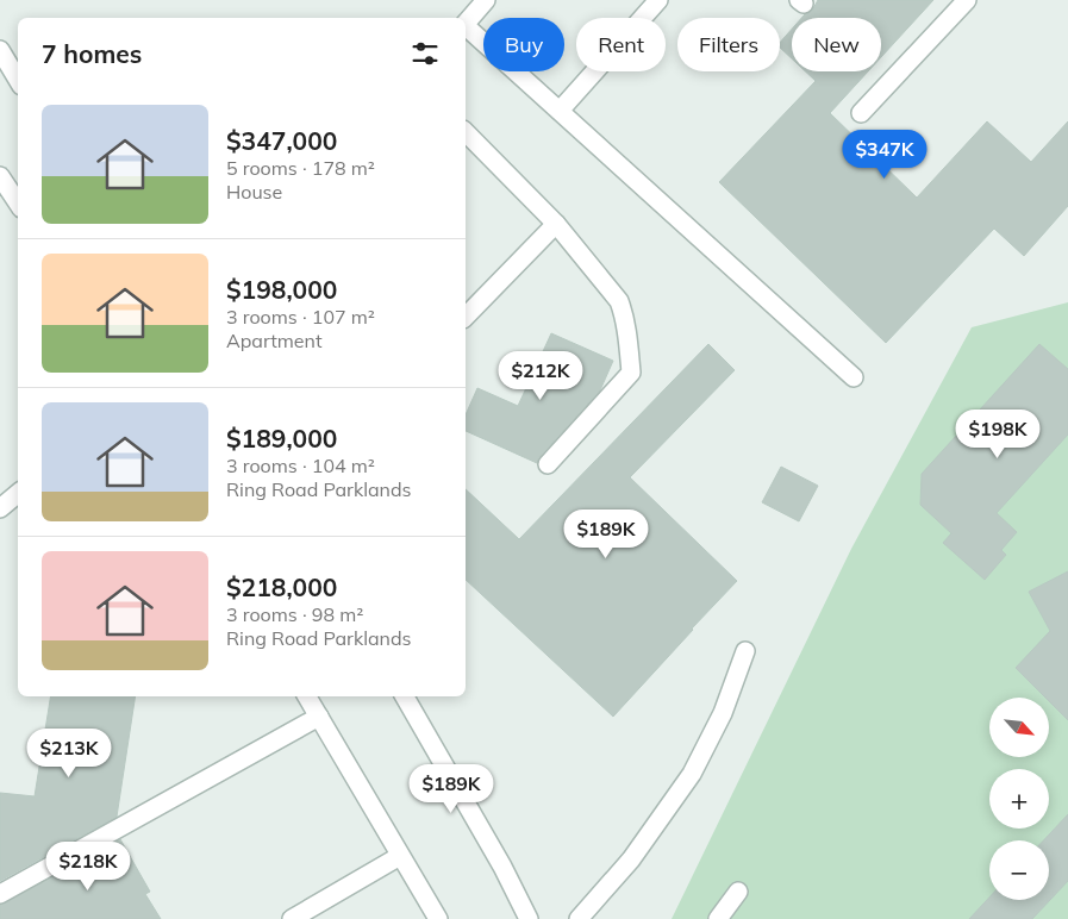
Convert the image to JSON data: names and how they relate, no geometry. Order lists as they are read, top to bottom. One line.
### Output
{"north":"bottom right","page":{"chip":["Buy","Rent","Filters","New"],"heading":"7 homes","list":[{"name":"$347,000","note":"5 rooms · 178 m² · House"},{"name":"$198,000","note":"3 rooms · 107 m² · Apartment"},{"name":"$189,000","note":"3 rooms · 104 m² · Ring Road Parklands"},{"name":"$218,000","note":"3 rooms · 98 m² · Ring Road Parklands"}],"price":["$347K","$212K","$198K","$189K","$213K","$189K","$218K"],"map_buttons":["+","−"]}}
